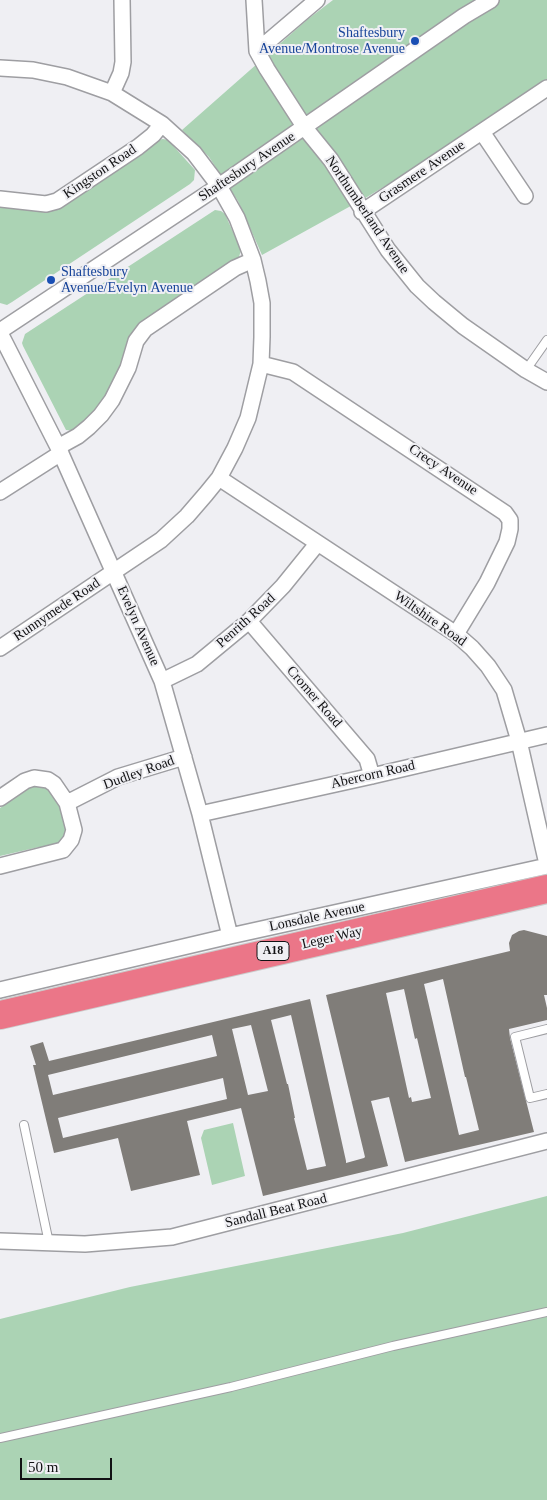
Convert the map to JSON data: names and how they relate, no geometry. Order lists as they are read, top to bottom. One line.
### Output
{"streets":{"highway":["Leger Way","A18"],"street":["Shaftesbury Avenue","Kingston Road","Grasmere Avenue","Northumberland Avenue","Crecy Avenue","Runnymede Road","Wiltshire Road","Penrith Road","Evelyn Avenue","Cromer Road","Dudley Road","Abercorn Road","Lonsdale Avenue","Sandall Beat Road"]},"crossings":[["Shaftesbury Avenue","Northumberland Avenue"],["Shaftesbury Avenue","Runnymede Road"],["Shaftesbury Avenue","Evelyn Avenue"],["Kingston Road","Runnymede Road"],["Grasmere Avenue","Northumberland Avenue"],["Crecy Avenue","Runnymede Road"],["Crecy Avenue","Wiltshire Road"],["Runnymede Road","Wiltshire Road"],["Runnymede Road","Evelyn Avenue"],["Wiltshire Road","Penrith Road"],["Wiltshire Road","Abercorn Road"],["Wiltshire Road","Lonsdale Avenue"],["Penrith Road","Evelyn Avenue"],["Penrith Road","Cromer Road"],["Evelyn Avenue","Dudley Road"],["Evelyn Avenue","Abercorn Road"],["Evelyn Avenue","Lonsdale Avenue"],["Cromer Road","Abercorn Road"]],"places":["Shaftesbury Avenue/Montrose Avenue","Shaftesbury Avenue/Evelyn Avenue"],"scale_bar":"50 m"}
